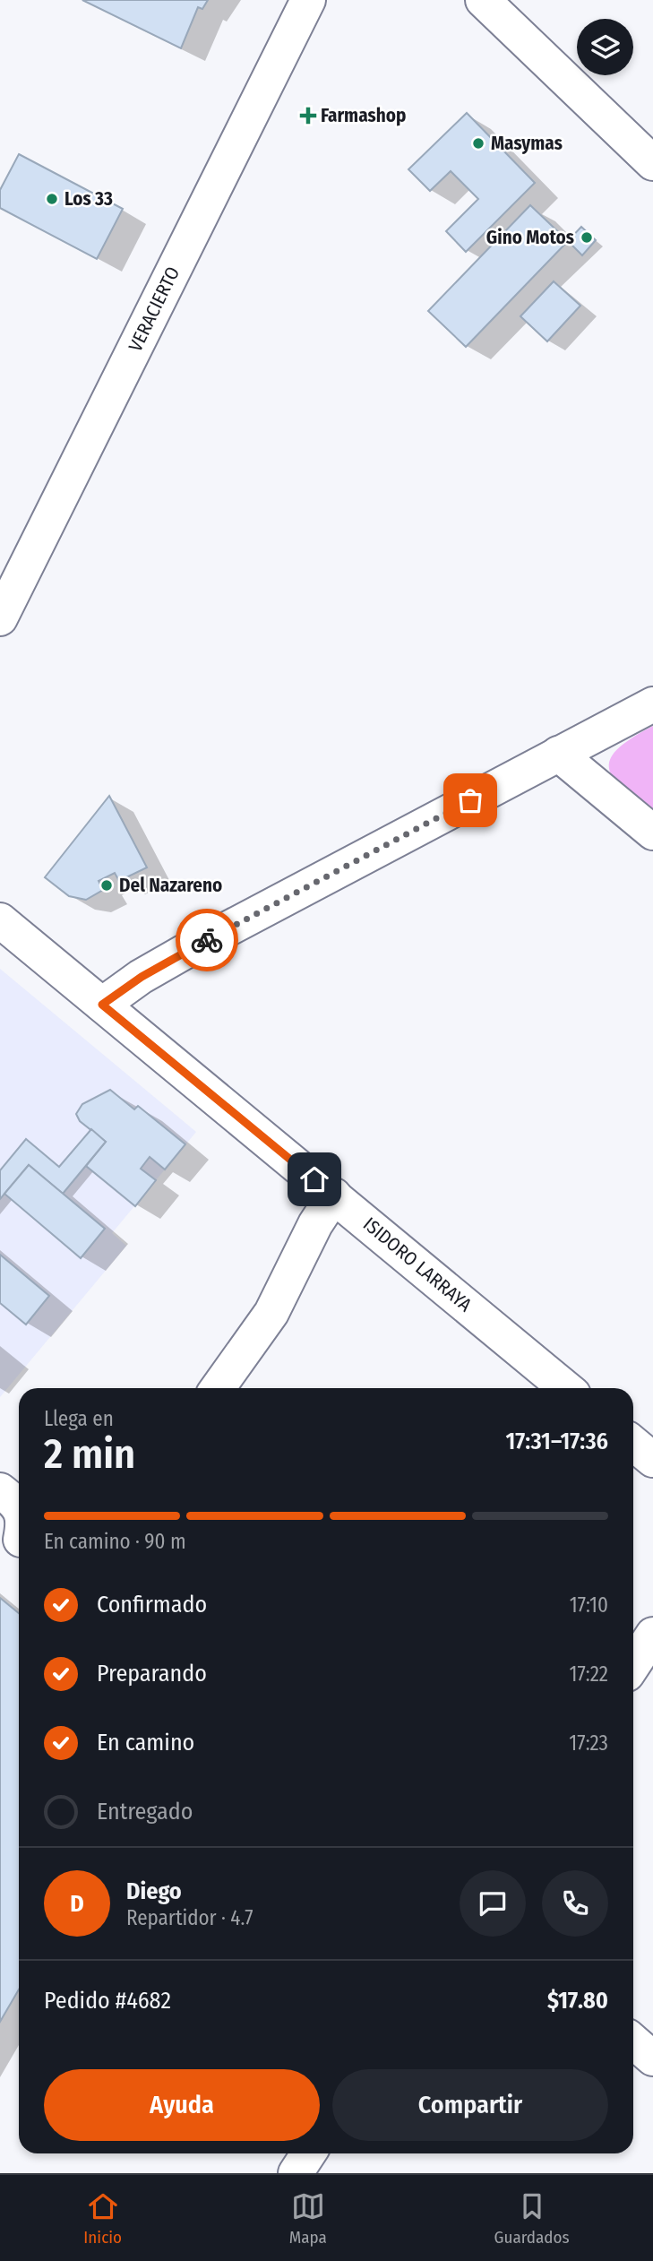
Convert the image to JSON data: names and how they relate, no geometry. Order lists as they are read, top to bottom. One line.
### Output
{"streets":{"street":["VERACIERTO","ISIDORO LARRAYA"]},"places":{"health":["Farmashop"],"other":["Masymas","Los 33","Gino Motos","Del Nazareno"]},"page":{"heading":["2 min","Llega en","17:31–17:36"],"panel":["Diego","Repartidor · 4.7","Pedido #4682","$17.80"],"bar":"En camino · 90 m","list":[["Confirmado","17:10"],["Preparando","17:22"],["En camino","17:23"],"Entregado"],"round":"D","buttons":["Ayuda","Compartir"],"tabs":["Inicio","Mapa","Guardados"]}}
